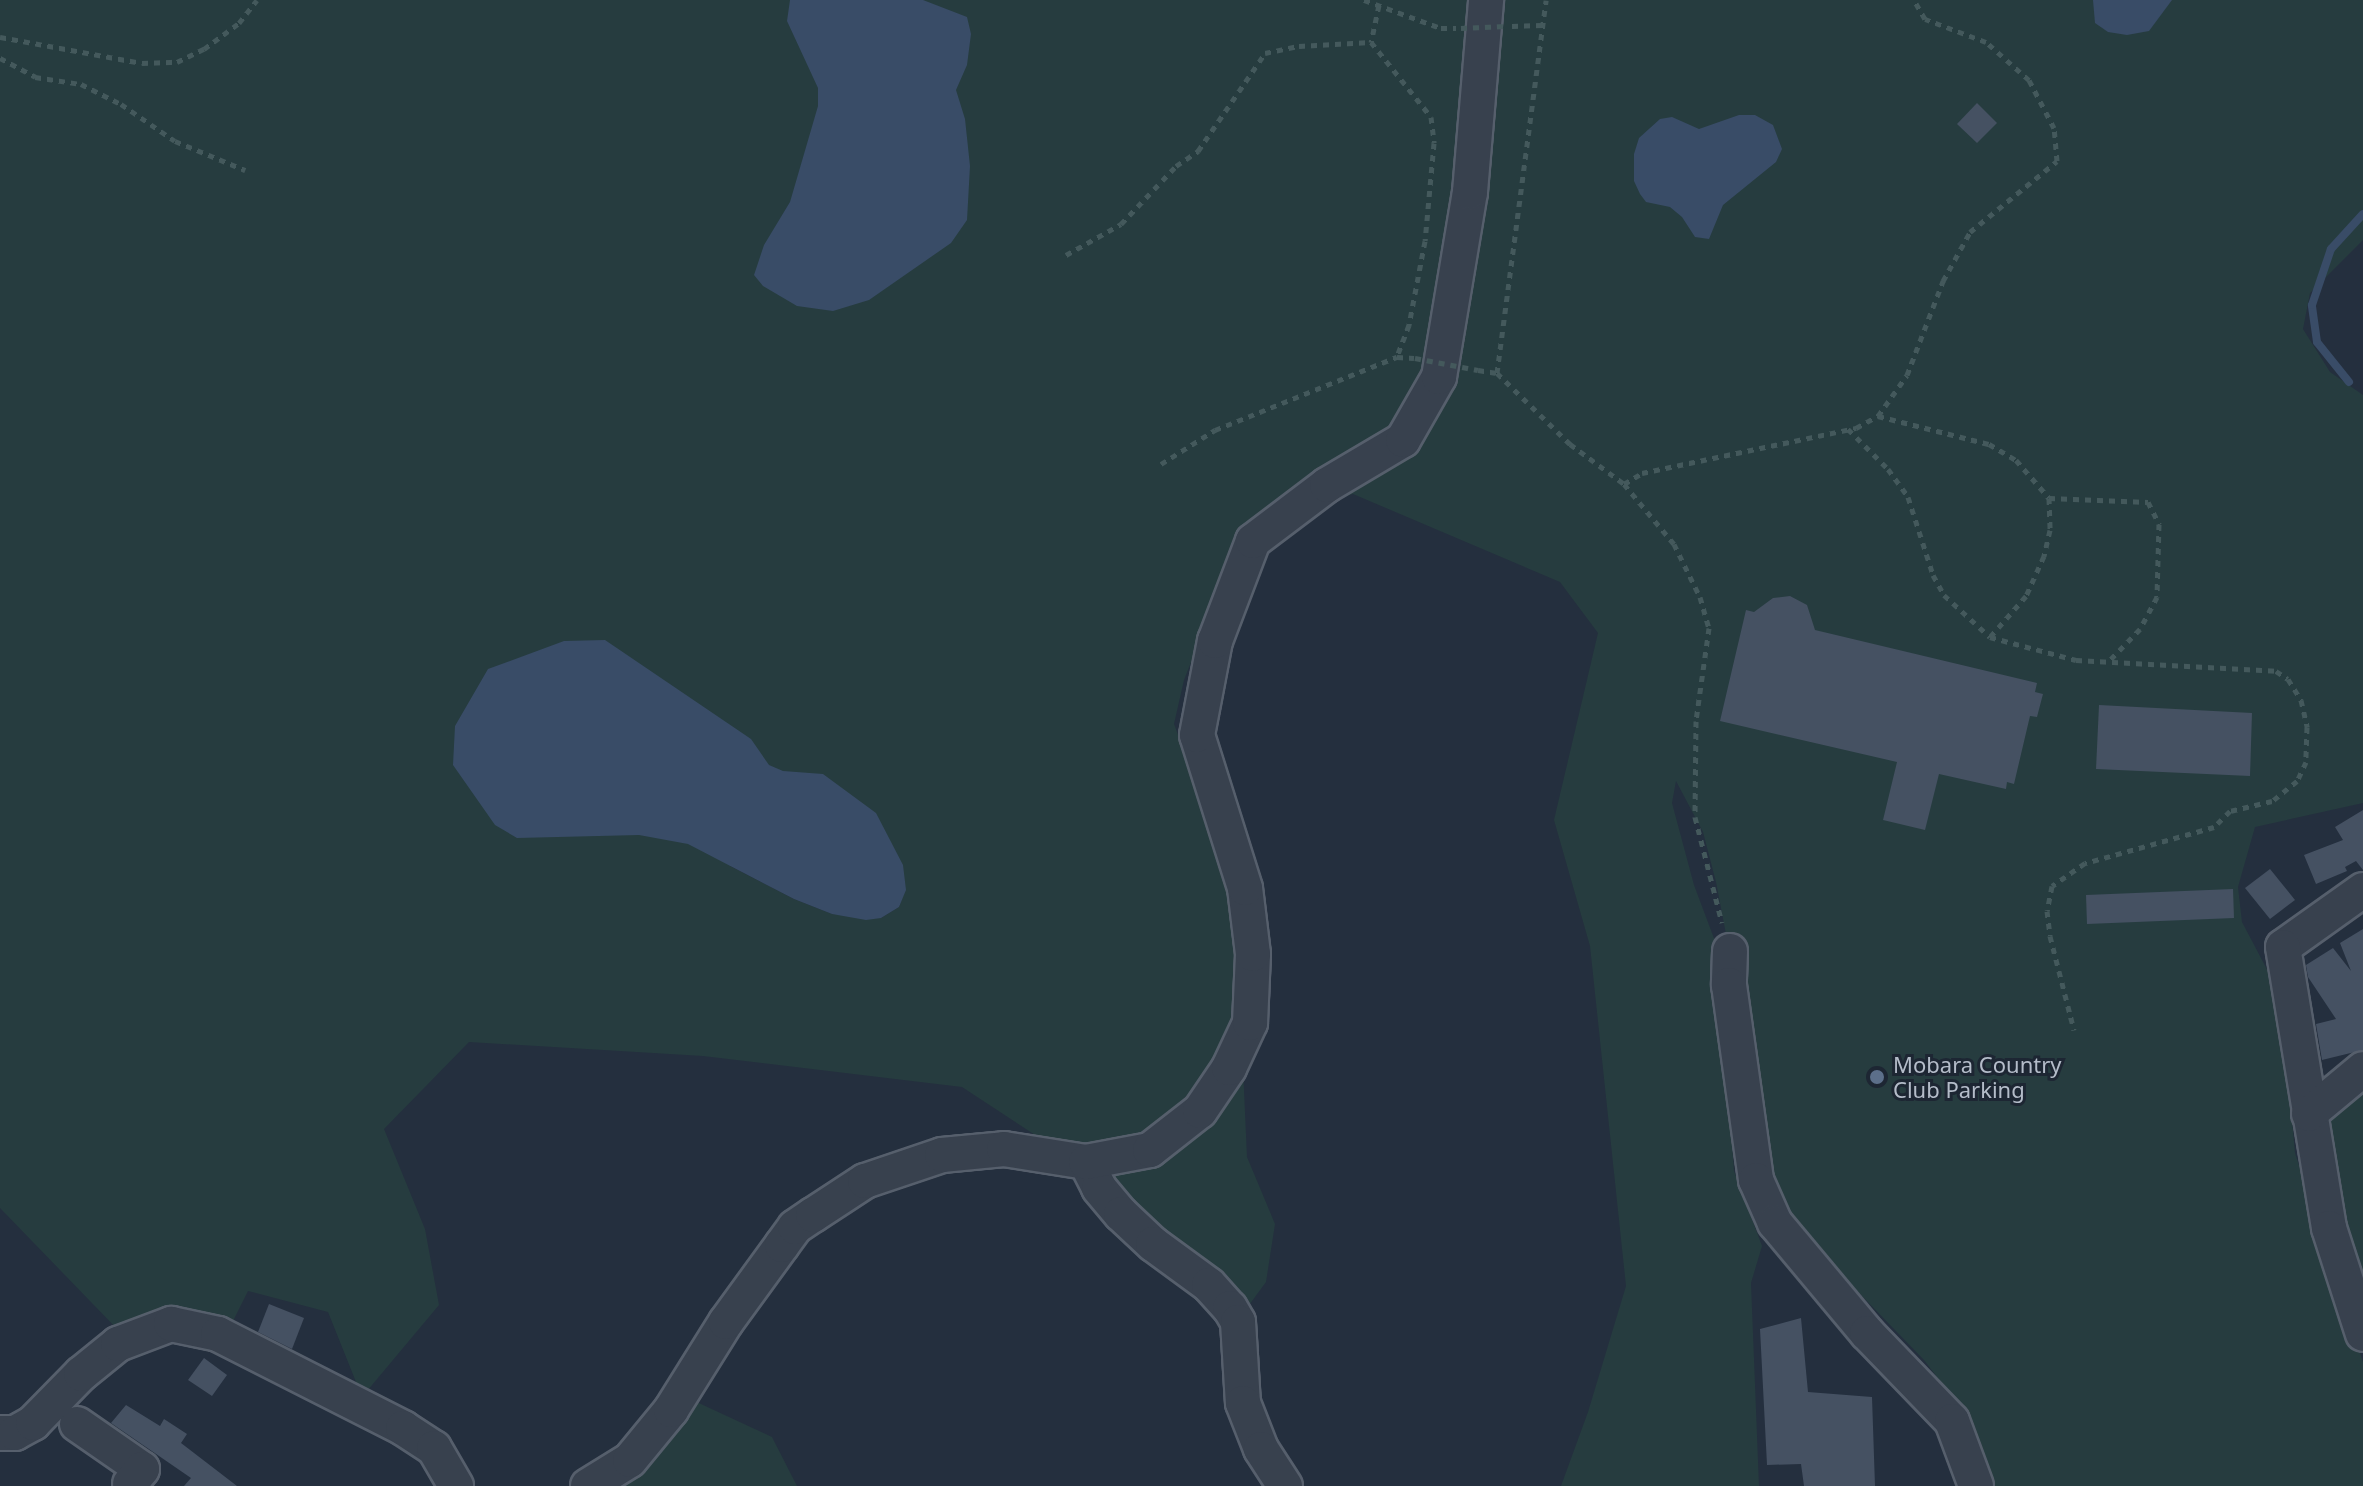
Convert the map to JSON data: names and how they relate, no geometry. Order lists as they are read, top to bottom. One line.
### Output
{"places":["Mobara Country Club Parking"]}
